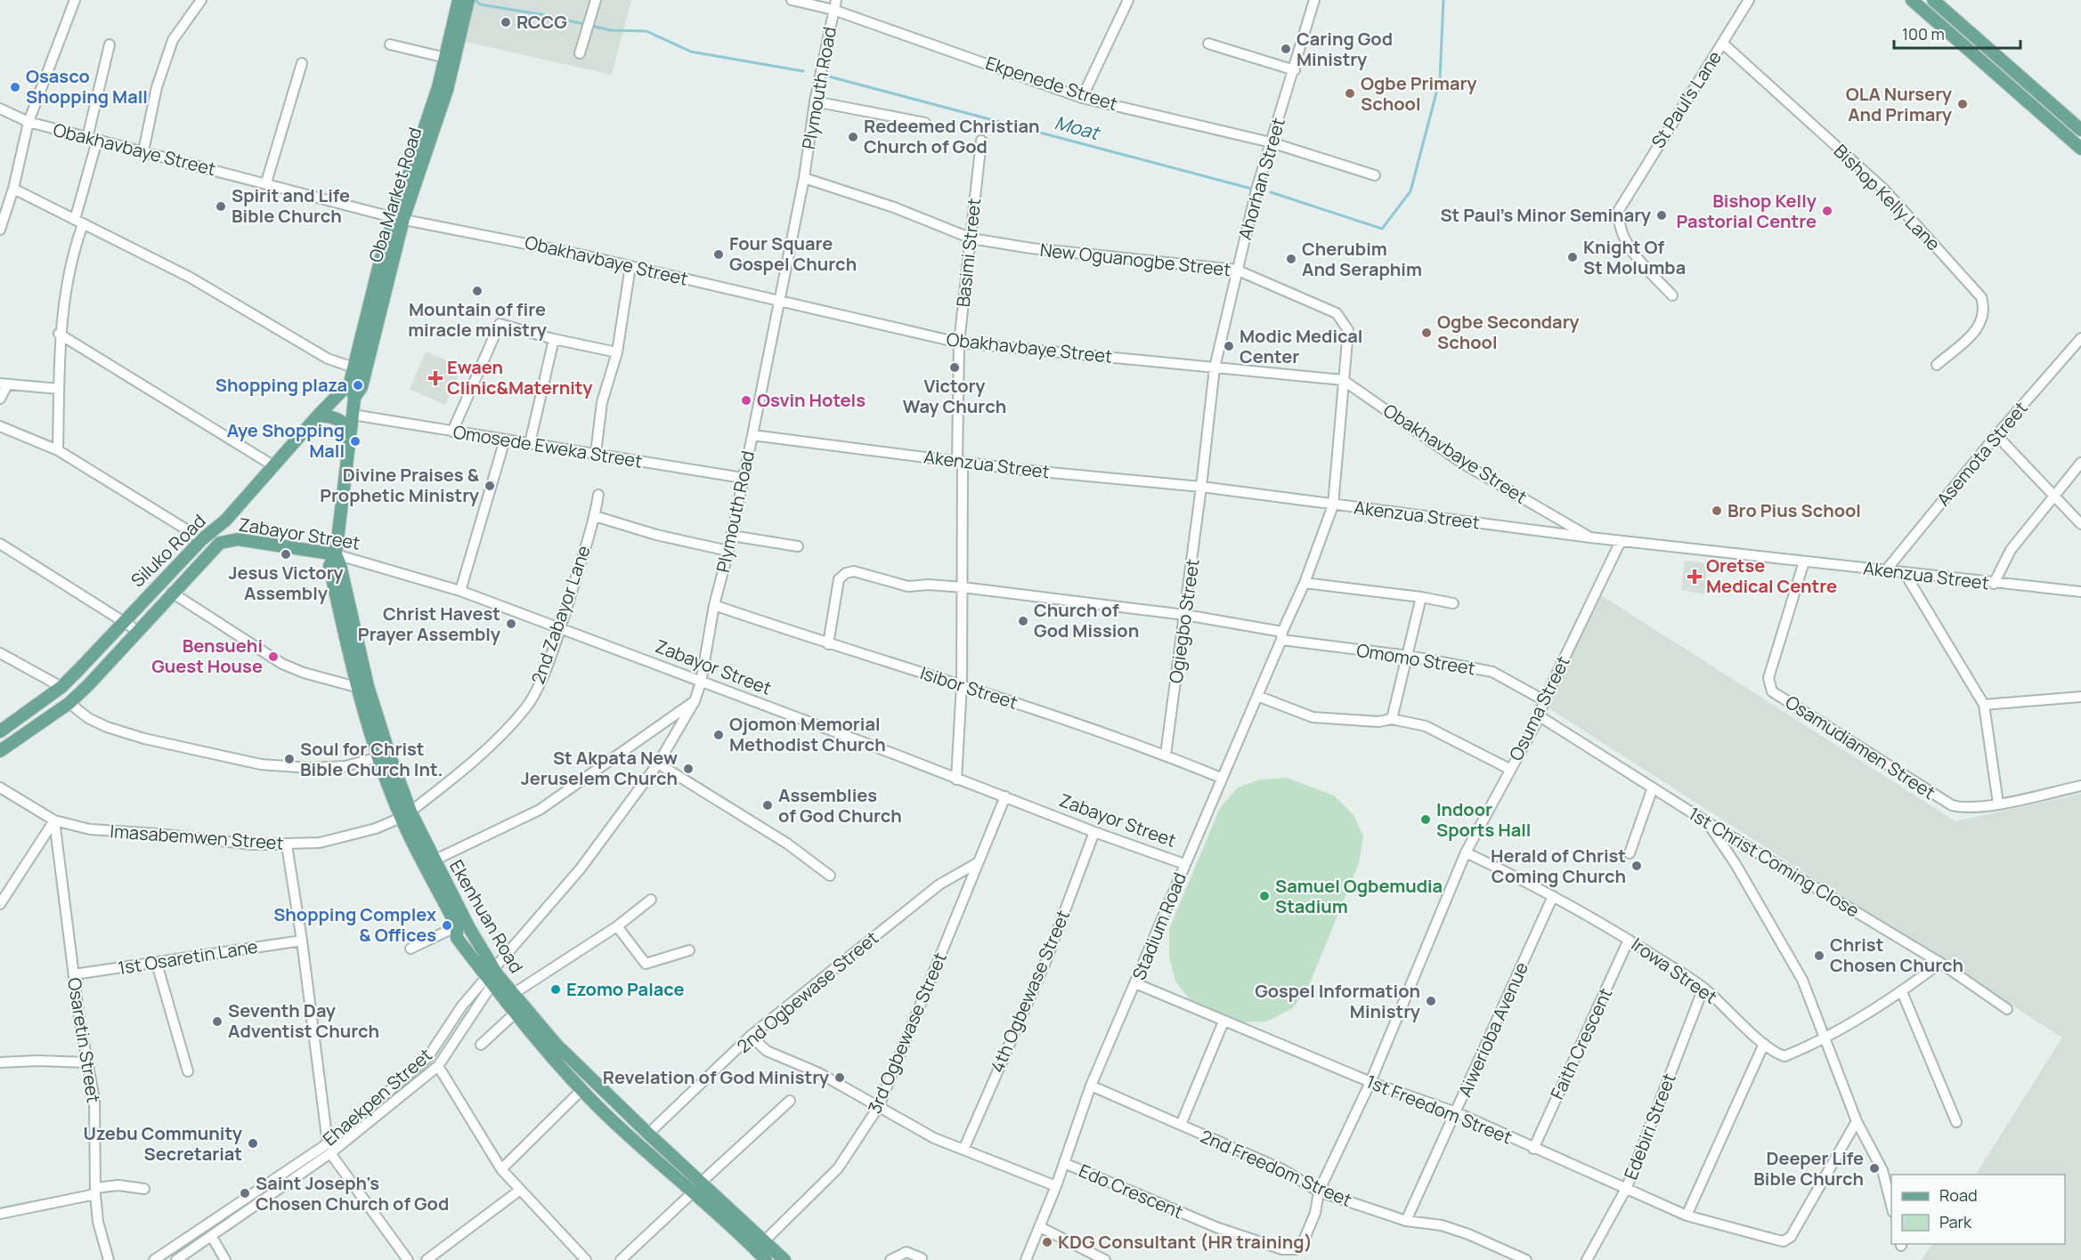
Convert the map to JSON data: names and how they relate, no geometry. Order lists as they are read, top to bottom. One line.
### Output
{"streets":{"main road":["Oba Market Road","Zabayor Street","Siluko Road","Ekenhuan Road"],"street":["Ekpenede Street","Plymouth Road","St Paul's Lane","Obakhavbaye Street","Ahorhan Street","Bishop Kelly Lane","Basimi Street","New Oguanogbe Street","Omosede Eweka Street","Asemota Street","Akenzua Street","2nd Zabayor Lane","Ogiegbo Street","Omomo Street","Isibor Street","Osuma Street","Osamudiamen Street","Imasabemwen Street","1st Christ Coming Close","Stadium Road","1st Osaretin Lane","Irowa Street","4th Ogbewase Street","2nd Ogbewase Street","Aiwerioba Avenue","3rd Ogbewase Street","Osaretin Street","Faith Crescent","Ehaekpen Street","1st Freedom Street","Edebiri Street","2nd Freedom Street","Edo Crescent"]},"crossings":[["Ekpenede Street","Plymouth Road"],["Ekpenede Street","Ahorhan Street"],["Plymouth Road","Obakhavbaye Street"],["Plymouth Road","New Oguanogbe Street"],["Plymouth Road","Omosede Eweka Street"],["Plymouth Road","Akenzua Street"],["Plymouth Road","Zabayor Street"],["Plymouth Road","Isibor Street"],["Plymouth Road","Ekenhuan Road"],["Plymouth Road","Ehaekpen Street"],["St Paul's Lane","Bishop Kelly Lane"],["Obakhavbaye Street","Ahorhan Street"],["Obakhavbaye Street","Oba Market Road"],["Obakhavbaye Street","Basimi Street"],["Obakhavbaye Street","New Oguanogbe Street"],["Obakhavbaye Street","Akenzua Street"],["Ahorhan Street","New Oguanogbe Street"],["Ahorhan Street","Akenzua Street"],["Ahorhan Street","Ogiegbo Street"],["Oba Market Road","Siluko Road"],["Oba Market Road","Ekenhuan Road"],["Basimi Street","New Oguanogbe Street"],["Basimi Street","Akenzua Street"],["Basimi Street","Zabayor Street"],["Basimi Street","Omomo Street"],["Basimi Street","Isibor Street"],["New Oguanogbe Street","Akenzua Street"],["New Oguanogbe Street","Stadium Road"],["Omosede Eweka Street","Ekenhuan Road"],["Asemota Street","Akenzua Street"],["Akenzua Street","Ogiegbo Street"],["Akenzua Street","Osuma Street"],["Akenzua Street","Osamudiamen Street"],["Akenzua Street","Stadium Road"],["Zabayor Street","Siluko Road"],["Zabayor Street","2nd Zabayor Lane"],["Zabayor Street","Ekenhuan Road"],["Zabayor Street","Stadium Road"],["Zabayor Street","4th Ogbewase Street"],["Zabayor Street","3rd Ogbewase Street"],["Siluko Road","Ekenhuan Road"],["2nd Zabayor Lane","Imasabemwen Street"],["2nd Zabayor Lane","Ekenhuan Road"],["Ogiegbo Street","Omomo Street"],["Ogiegbo Street","Isibor Street"],["Omomo Street","Isibor Street"],["Omomo Street","Osuma Street"],["Omomo Street","Stadium Road"],["Isibor Street","Stadium Road"],["Osuma Street","1st Christ Coming Close"],["Osuma Street","Irowa Street"],["Osuma Street","1st Freedom Street"],["Osuma Street","Edo Crescent"],["Imasabemwen Street","Ekenhuan Road"],["Imasabemwen Street","Osaretin Street"],["Ekenhuan Road","2nd Ogbewase Street"],["Ekenhuan Road","3rd Ogbewase Street"],["Ekenhuan Road","Ehaekpen Street"],["Stadium Road","1st Freedom Street"],["Stadium Road","2nd Freedom Street"],["Stadium Road","Edo Crescent"],["1st Osaretin Lane","Osaretin Street"],["Irowa Street","Aiwerioba Avenue"],["Irowa Street","Faith Crescent"],["Irowa Street","Edebiri Street"],["2nd Ogbewase Street","3rd Ogbewase Street"],["Aiwerioba Avenue","1st Freedom Street"],["Aiwerioba Avenue","2nd Freedom Street"],["Faith Crescent","1st Freedom Street"],["1st Freedom Street","Edebiri Street"],["1st Freedom Street","Edo Crescent"],["2nd Freedom Street","Edo Crescent"]],"water":["Moat"],"places":{"other":["RCCG","Caring God Ministry","Osasco Shopping Mall","Ogbe Primary School","OLA Nursery And Primary","Redeemed Christian Church of God","Spirit and Life Bible Church","Bishop Kelly Pastorial Centre","St Paul's Minor Seminary","Four Square Gospel Church","Knight Of St Molumba","Cherubim And Seraphim","Mountain of fire miracle ministry","Ogbe Secondary School","Modic Medical Center","Victory Way Church","Shopping plaza","Osvin Hotels","Aye Shopping Mall","Divine Praises & Prophetic Ministry","Bro Pius School","Jesus Victory Assembly","Church of God Mission","Christ Havest Prayer Assembly","Bensuehi Guest House","Ojomon Memorial Methodist Church","Soul for Christ Bible Church Int.","St Akpata New Jeruselem Church","Assemblies of God Church","Indoor Sports Hall","Herald of Christ Coming Church","Samuel Ogbemudia Stadium","Shopping Complex & Offices","Christ Chosen Church","Ezomo Palace","Gospel Information Ministry","Seventh Day Adventist Church","Revelation of God Ministry","Uzebu Community Secretariat","Deeper Life Bible Church","Saint Joseph's Chosen Church of God","KDG Consultant (HR training)"],"health":["Ewaen Clinic&Maternity","Oretse Medical Centre"]},"legend":["Road","Park"],"scale_bar":"100 m"}
